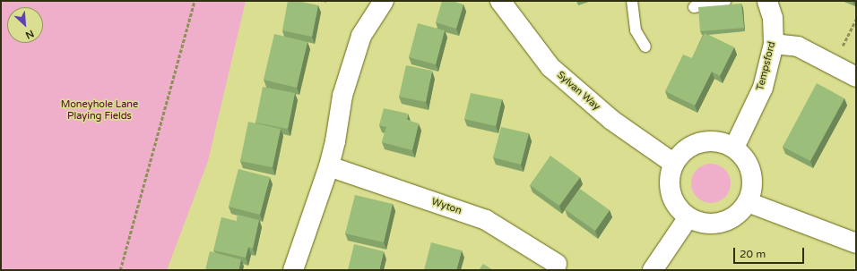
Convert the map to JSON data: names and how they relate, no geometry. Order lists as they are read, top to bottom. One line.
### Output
{"streets":{"street":["Tempsford","Sylvan Way","Wyton"]},"crossings":[["Tempsford","Sylvan Way"]],"parks":["Moneyhole Lane Playing Fields"],"scale_bar":"20 m","north":"bottom right"}
